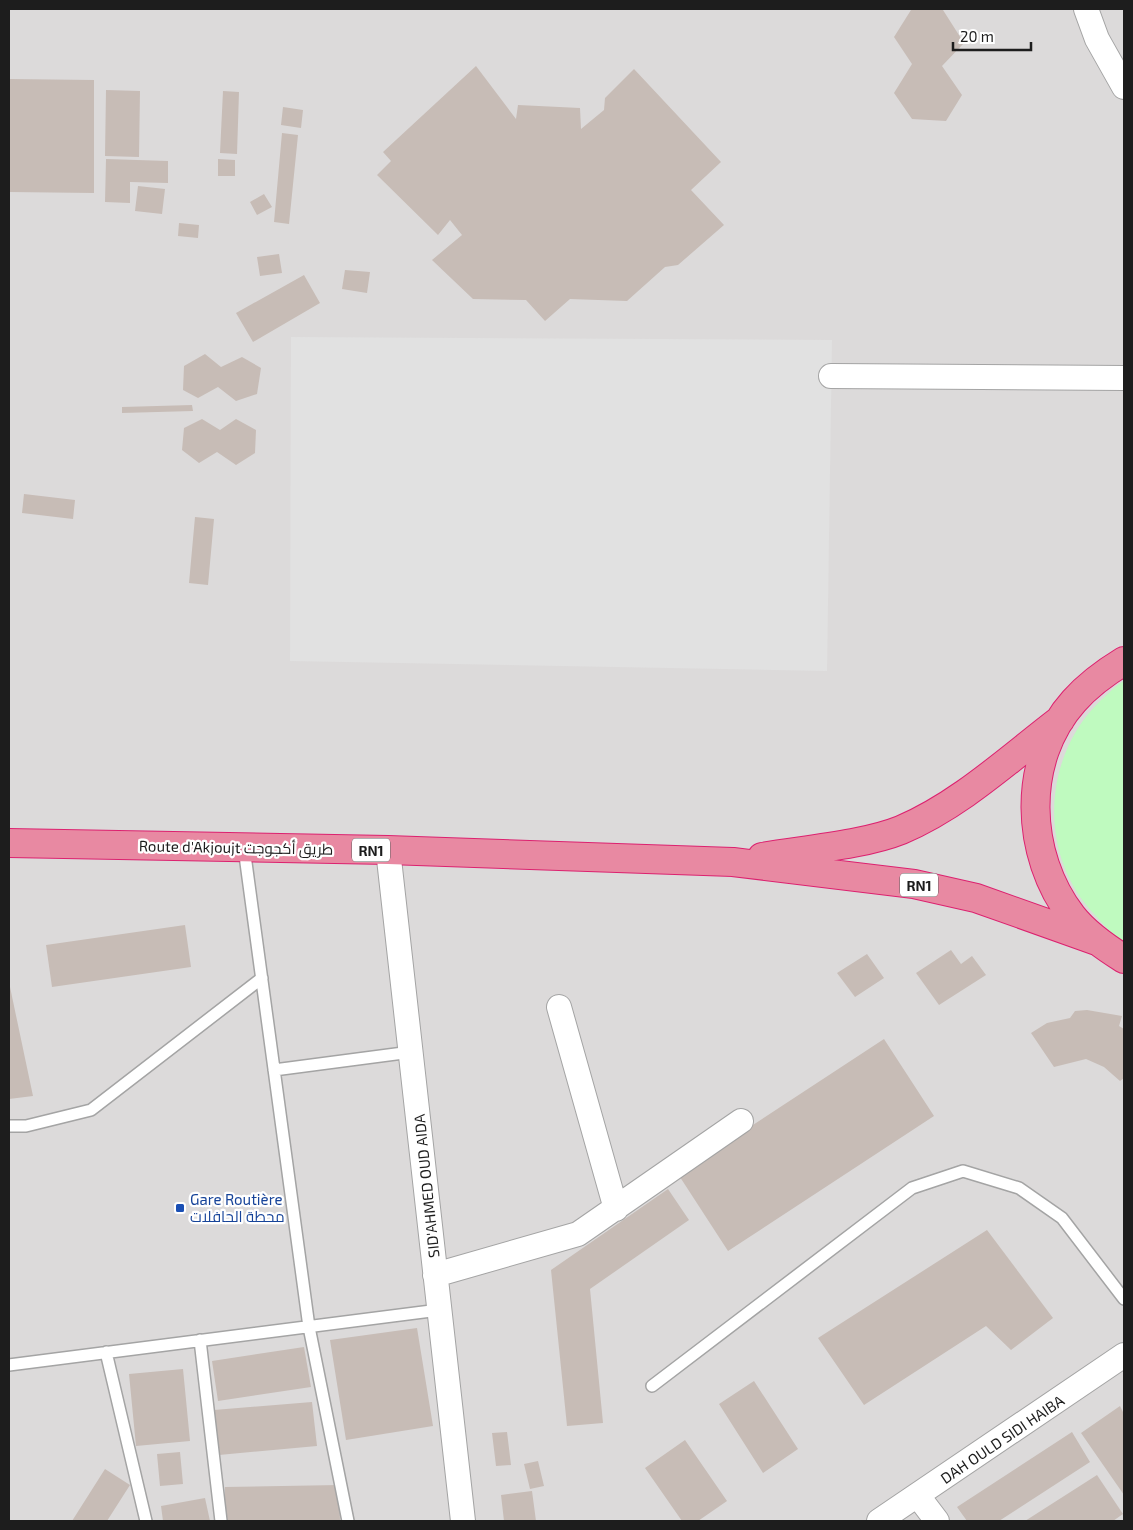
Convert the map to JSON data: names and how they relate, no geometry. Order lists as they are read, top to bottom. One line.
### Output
{"streets":{"highway":["Route d'Akjoujt طريق أكجوجت","RN1"],"street":["SID'AHMED OUD AIDA","DAH OULD SIDI HAIBA"]},"crossings":[["Route d'Akjoujt طريق أكجوجت","SID'AHMED OUD AIDA"]],"places":{"transit":["Gare Routière محطة الحافلات"]},"scale_bar":"20 m"}
